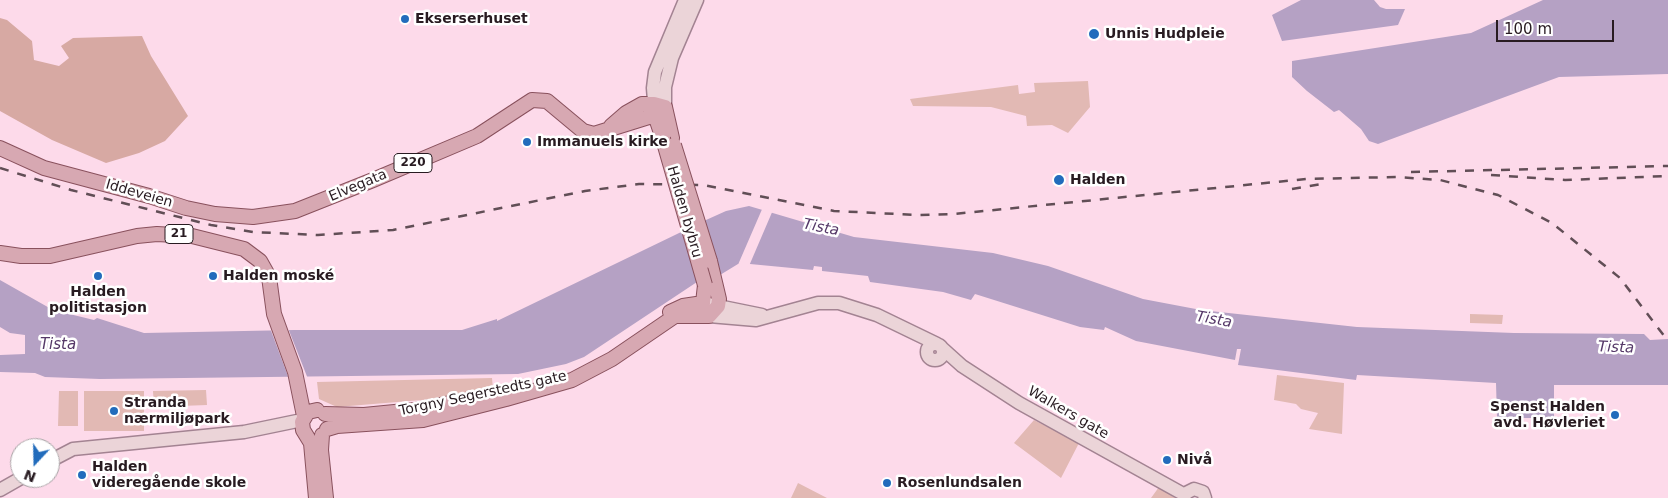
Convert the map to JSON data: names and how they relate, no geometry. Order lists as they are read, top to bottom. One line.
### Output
{"streets":{"main road":["220","Elvegata","Iddeveien","Halden bybru","21","Torgny Segerstedts gate"],"street":["Walkers gate"]},"crossings":[["Elvegata","Iddeveien"],["Elvegata","Halden bybru"],["Halden bybru","Torgny Segerstedts gate"],["Halden bybru","Walkers gate"],["21","Torgny Segerstedts gate"],["Torgny Segerstedts gate","Walkers gate"]],"water":["Tista"],"places":["Ekserserhuset","Unnis Hudpleie","Immanuels kirke","Halden","Halden politistasjon","Halden moské","Stranda nærmiljøpark","Spenst Halden avd. Høvleriet","Nivå","Halden videregående skole","Rosenlundsalen"],"scale_bar":"100 m","north":"bottom"}
